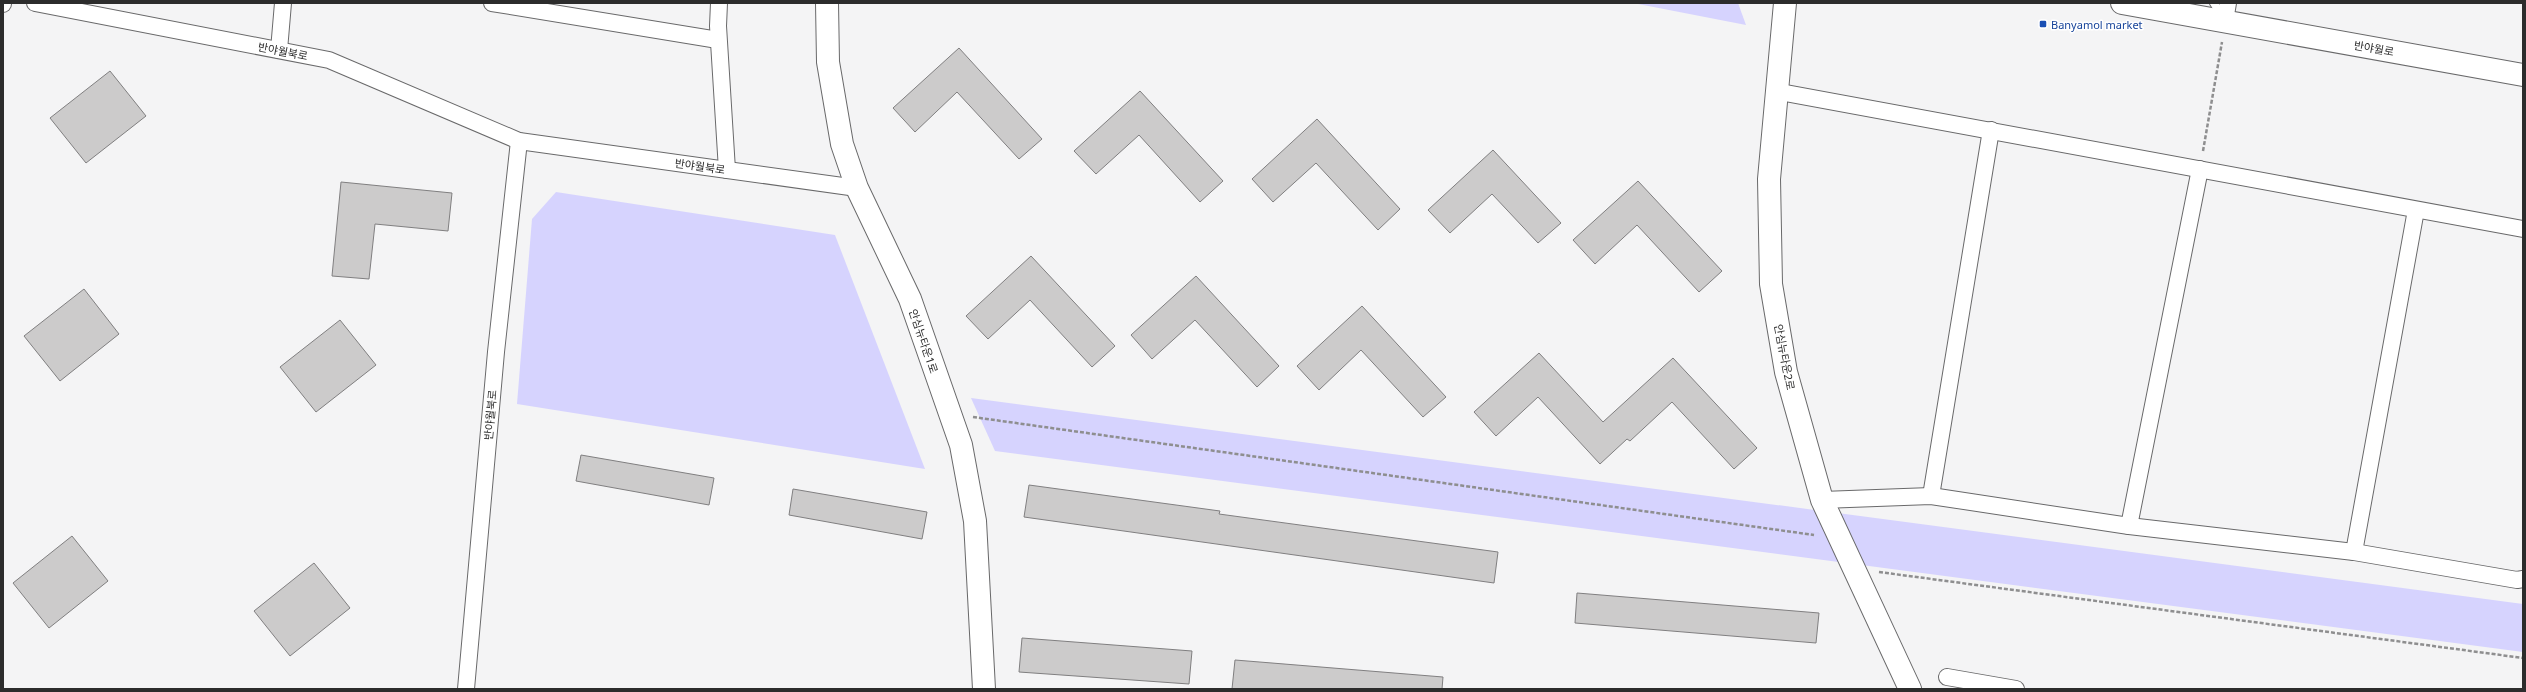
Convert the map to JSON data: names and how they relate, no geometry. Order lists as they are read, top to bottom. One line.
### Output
{"streets":{"street":["반야월로","반야월북로","안심뉴타운1로","안심뉴타운2로"]},"crossings":[["반야월북로","안심뉴타운1로"]],"places":{"transit":["Banyamol market"]}}
